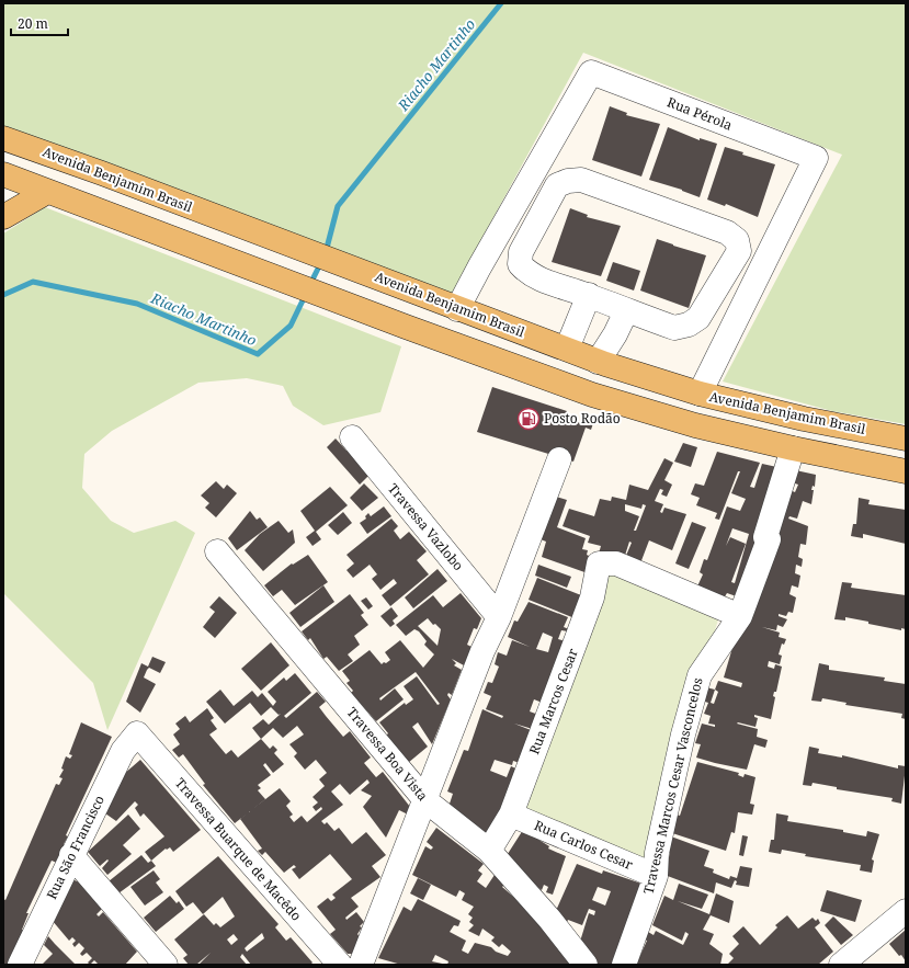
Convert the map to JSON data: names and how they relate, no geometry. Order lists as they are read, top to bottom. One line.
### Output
{"streets":{"main road":["Avenida Benjamim Brasil"],"street":["Rua Pérola","Travessa Vazlobo","Rua Marcos Cesar","Travessa Boa Vista","Travessa Marcos Cesar Vasconcelos","Rua Carlos Cesar","Rua São Francisco","Travessa Buarque de Macêdo"]},"crossings":[["Rua Pérola","Avenida Benjamim Brasil"],["Rua Marcos Cesar","Travessa Boa Vista"],["Rua Marcos Cesar","Travessa Marcos Cesar Vasconcelos"],["Rua Marcos Cesar","Rua Carlos Cesar"],["Travessa Marcos Cesar Vasconcelos","Rua Carlos Cesar"],["Rua São Francisco","Travessa Buarque de Macêdo"]],"water":["Riacho Martinho"],"places":{"fuel station":["Posto Rodão"]},"scale_bar":"20 m"}
